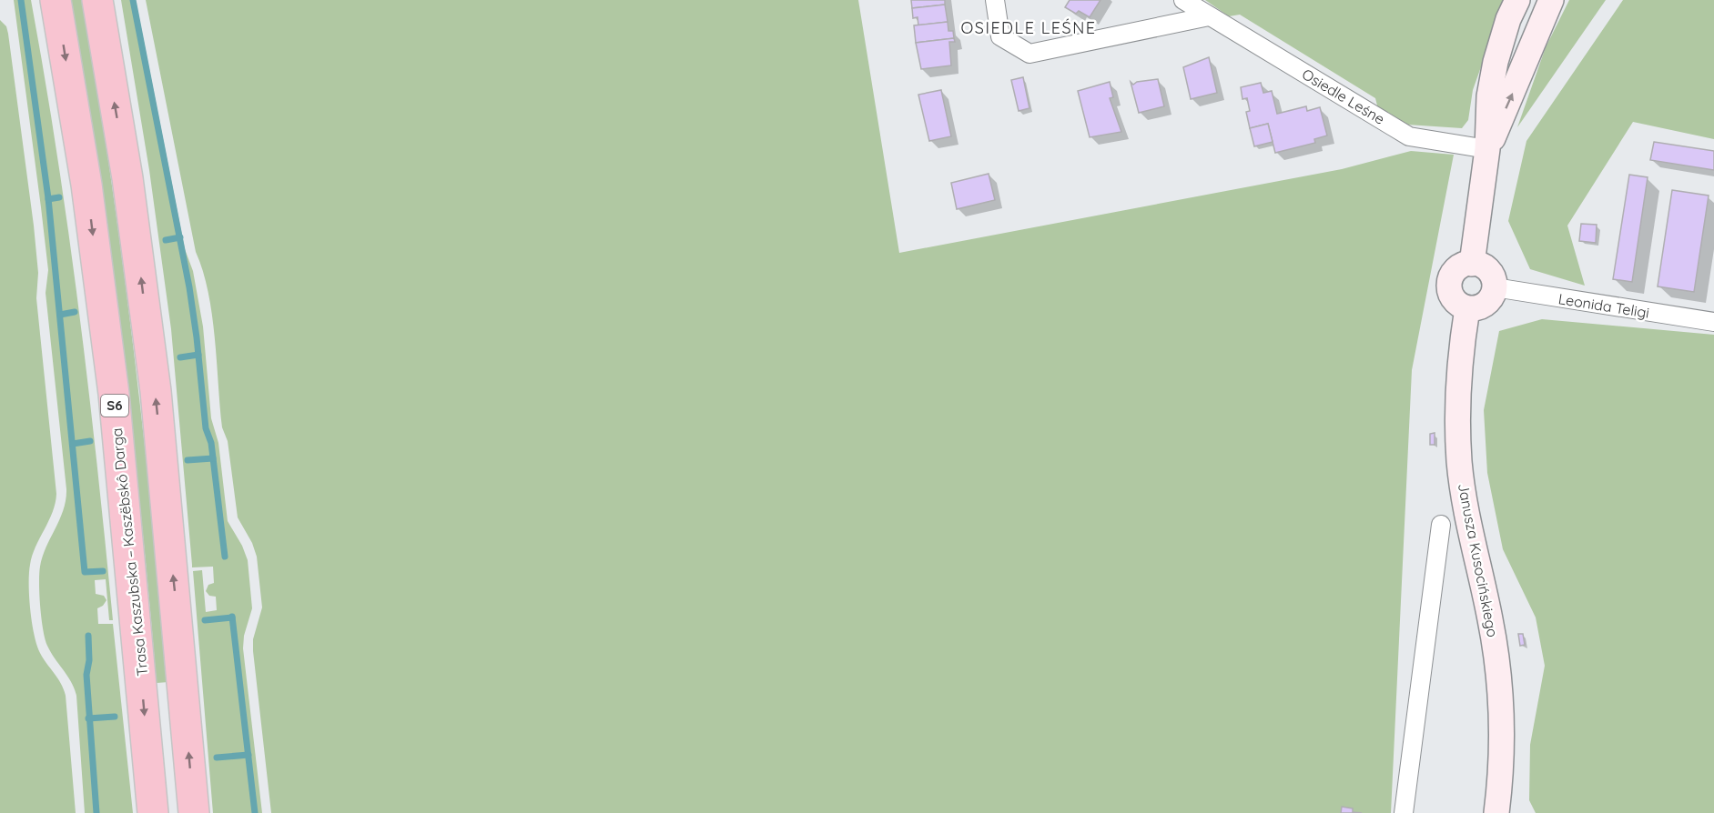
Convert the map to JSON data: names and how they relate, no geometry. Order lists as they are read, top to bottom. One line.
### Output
{"streets":{"highway":["S6","Trasa Kaszubska – Kaszëbskô Darga"],"street":["Osiedle Leśne","Leonida Teligi","Janusza Kusocińskiego"]},"crossings":[["Leonida Teligi","Janusza Kusocińskiego"]],"districts":["OSIEDLE LEŚNE"]}
